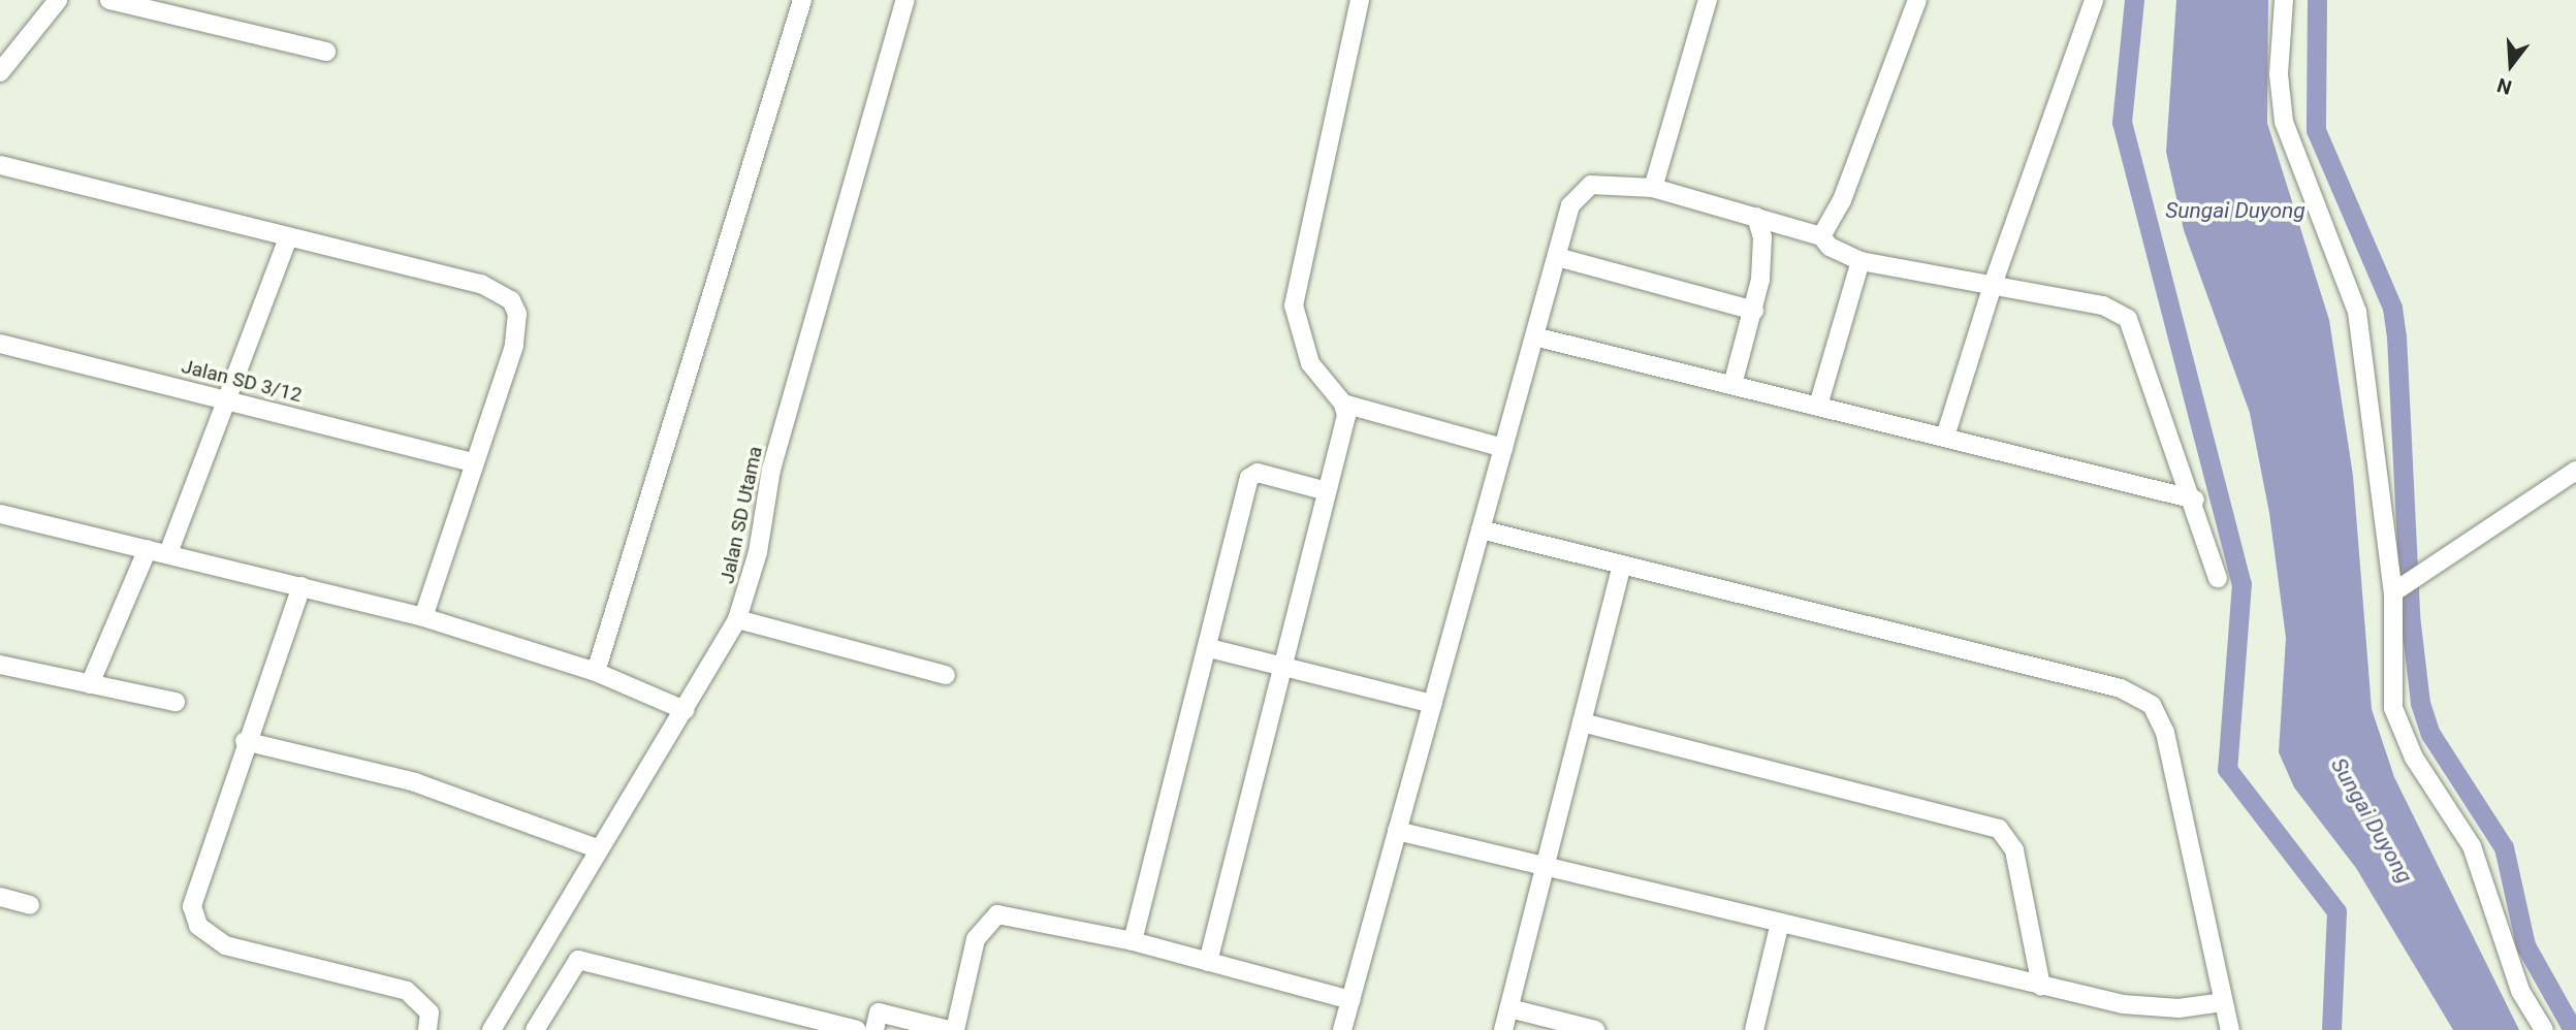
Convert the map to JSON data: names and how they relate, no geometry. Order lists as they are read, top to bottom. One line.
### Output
{"streets":{"street":["Jalan SD 3/12","Jalan SD Utama"]},"water":["Sungai Duyong"],"north":"bottom"}
